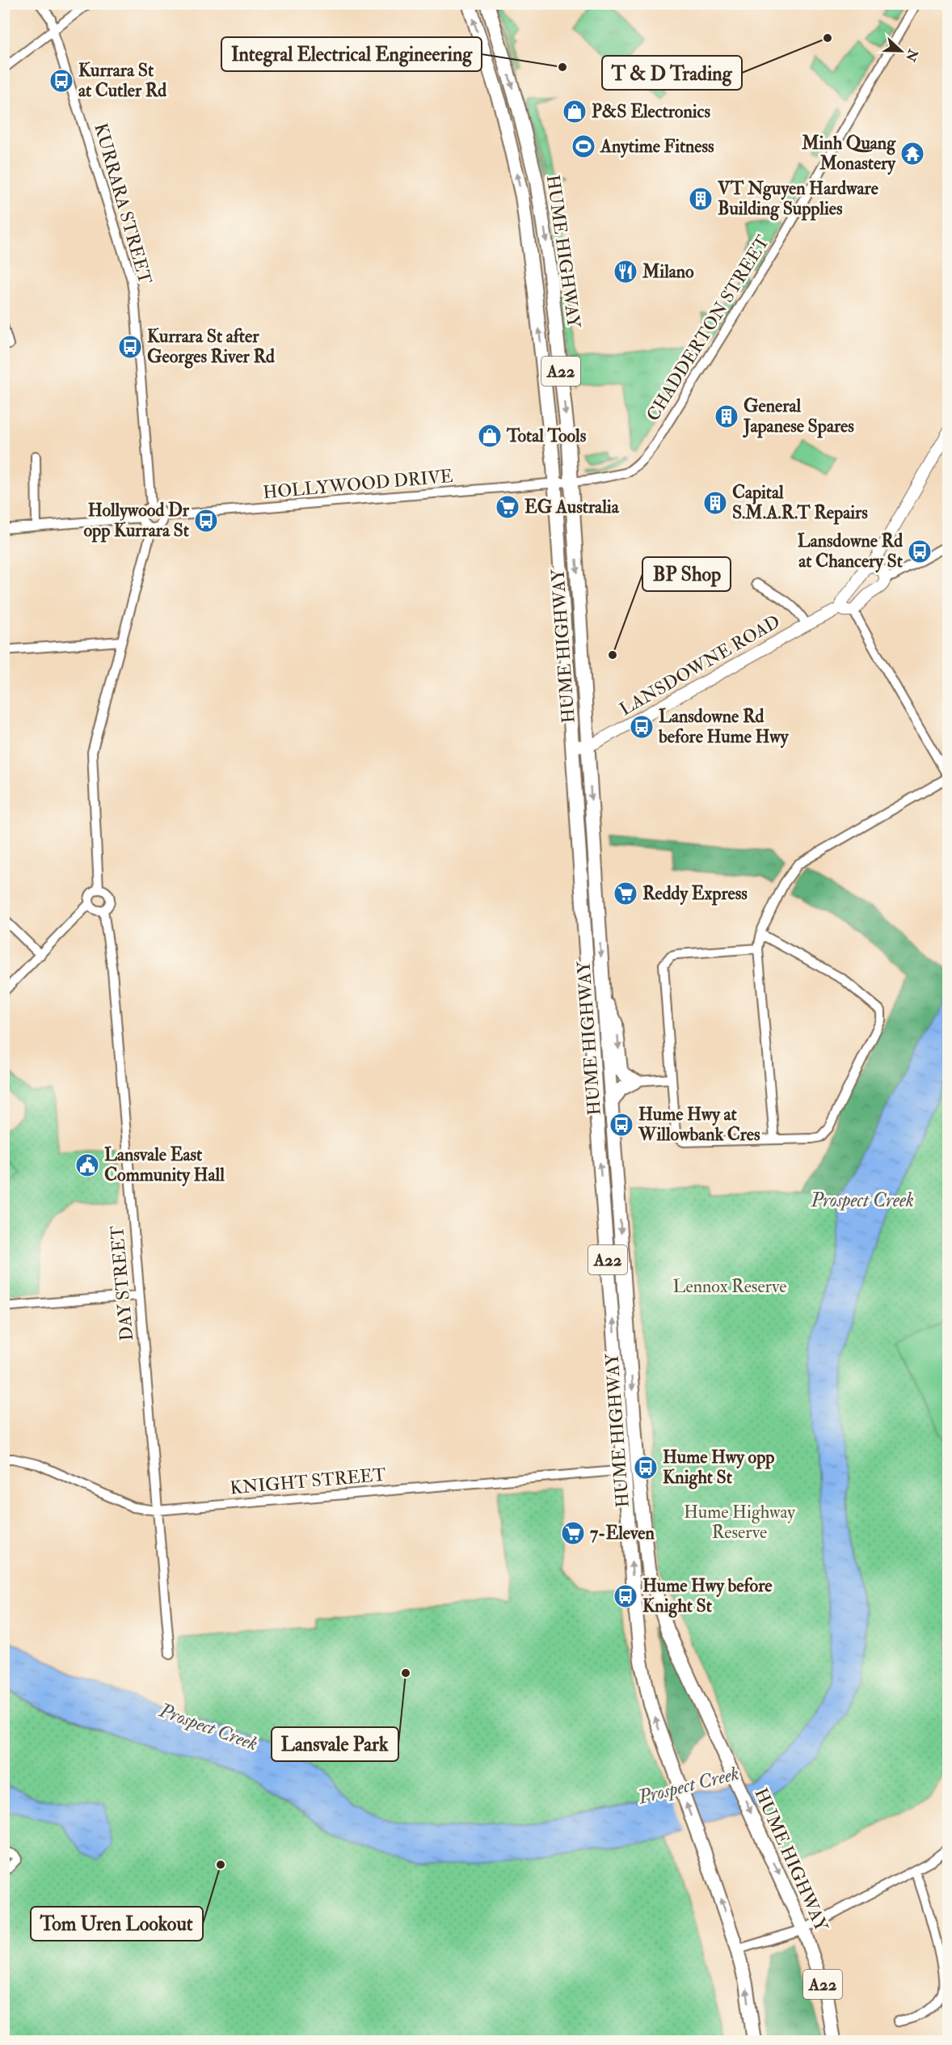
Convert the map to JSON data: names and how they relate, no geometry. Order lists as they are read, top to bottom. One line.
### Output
{"streets":{"highway":["HUME HIGHWAY","A22"],"main road":["LANSDOWNE ROAD"],"street":["KURRARA STREET","CHADDERTON STREET","HOLLYWOOD DRIVE","DAY STREET","KNIGHT STREET"]},"crossings":[["KURRARA STREET","HOLLYWOOD DRIVE"],["HUME HIGHWAY","CHADDERTON STREET"],["HUME HIGHWAY","HOLLYWOOD DRIVE"],["HUME HIGHWAY","LANSDOWNE ROAD"],["HUME HIGHWAY","KNIGHT STREET"],["CHADDERTON STREET","HOLLYWOOD DRIVE"],["DAY STREET","KNIGHT STREET"]],"water":["Prospect Creek"],"parks":["Lennox Reserve","Hume Highway Reserve"],"places":{"other":["T & D Trading","Integral Electrical Engineering","BP Shop","Lansvale Park","Tom Uren Lookout"],"bus stop":["Kurrara St at Cutler Rd","Kurrara St after Georges River Rd","Hollywood Dr opp Kurrara St","Lansdowne Rd at Chancery St","Lansdowne Rd before Hume Hwy","Hume Hwy at Willowbank Cres","Hume Hwy opp Knight St","Hume Hwy before Knight St"],"shop":["P&S Electronics","Total Tools"],"sports":["Anytime Fitness"],"temple":["Minh Quang Monastery"],"building":["VT Nguyen Hardware Building Supplies","General Japanese Spares","Capital S.M.A.R.T Repairs"],"restaurant":["Milano"],"supermarket":["EG Australia","Reddy Express","7-Eleven"],"public building":["Lansvale East Community Hall"]},"north":"right"}
